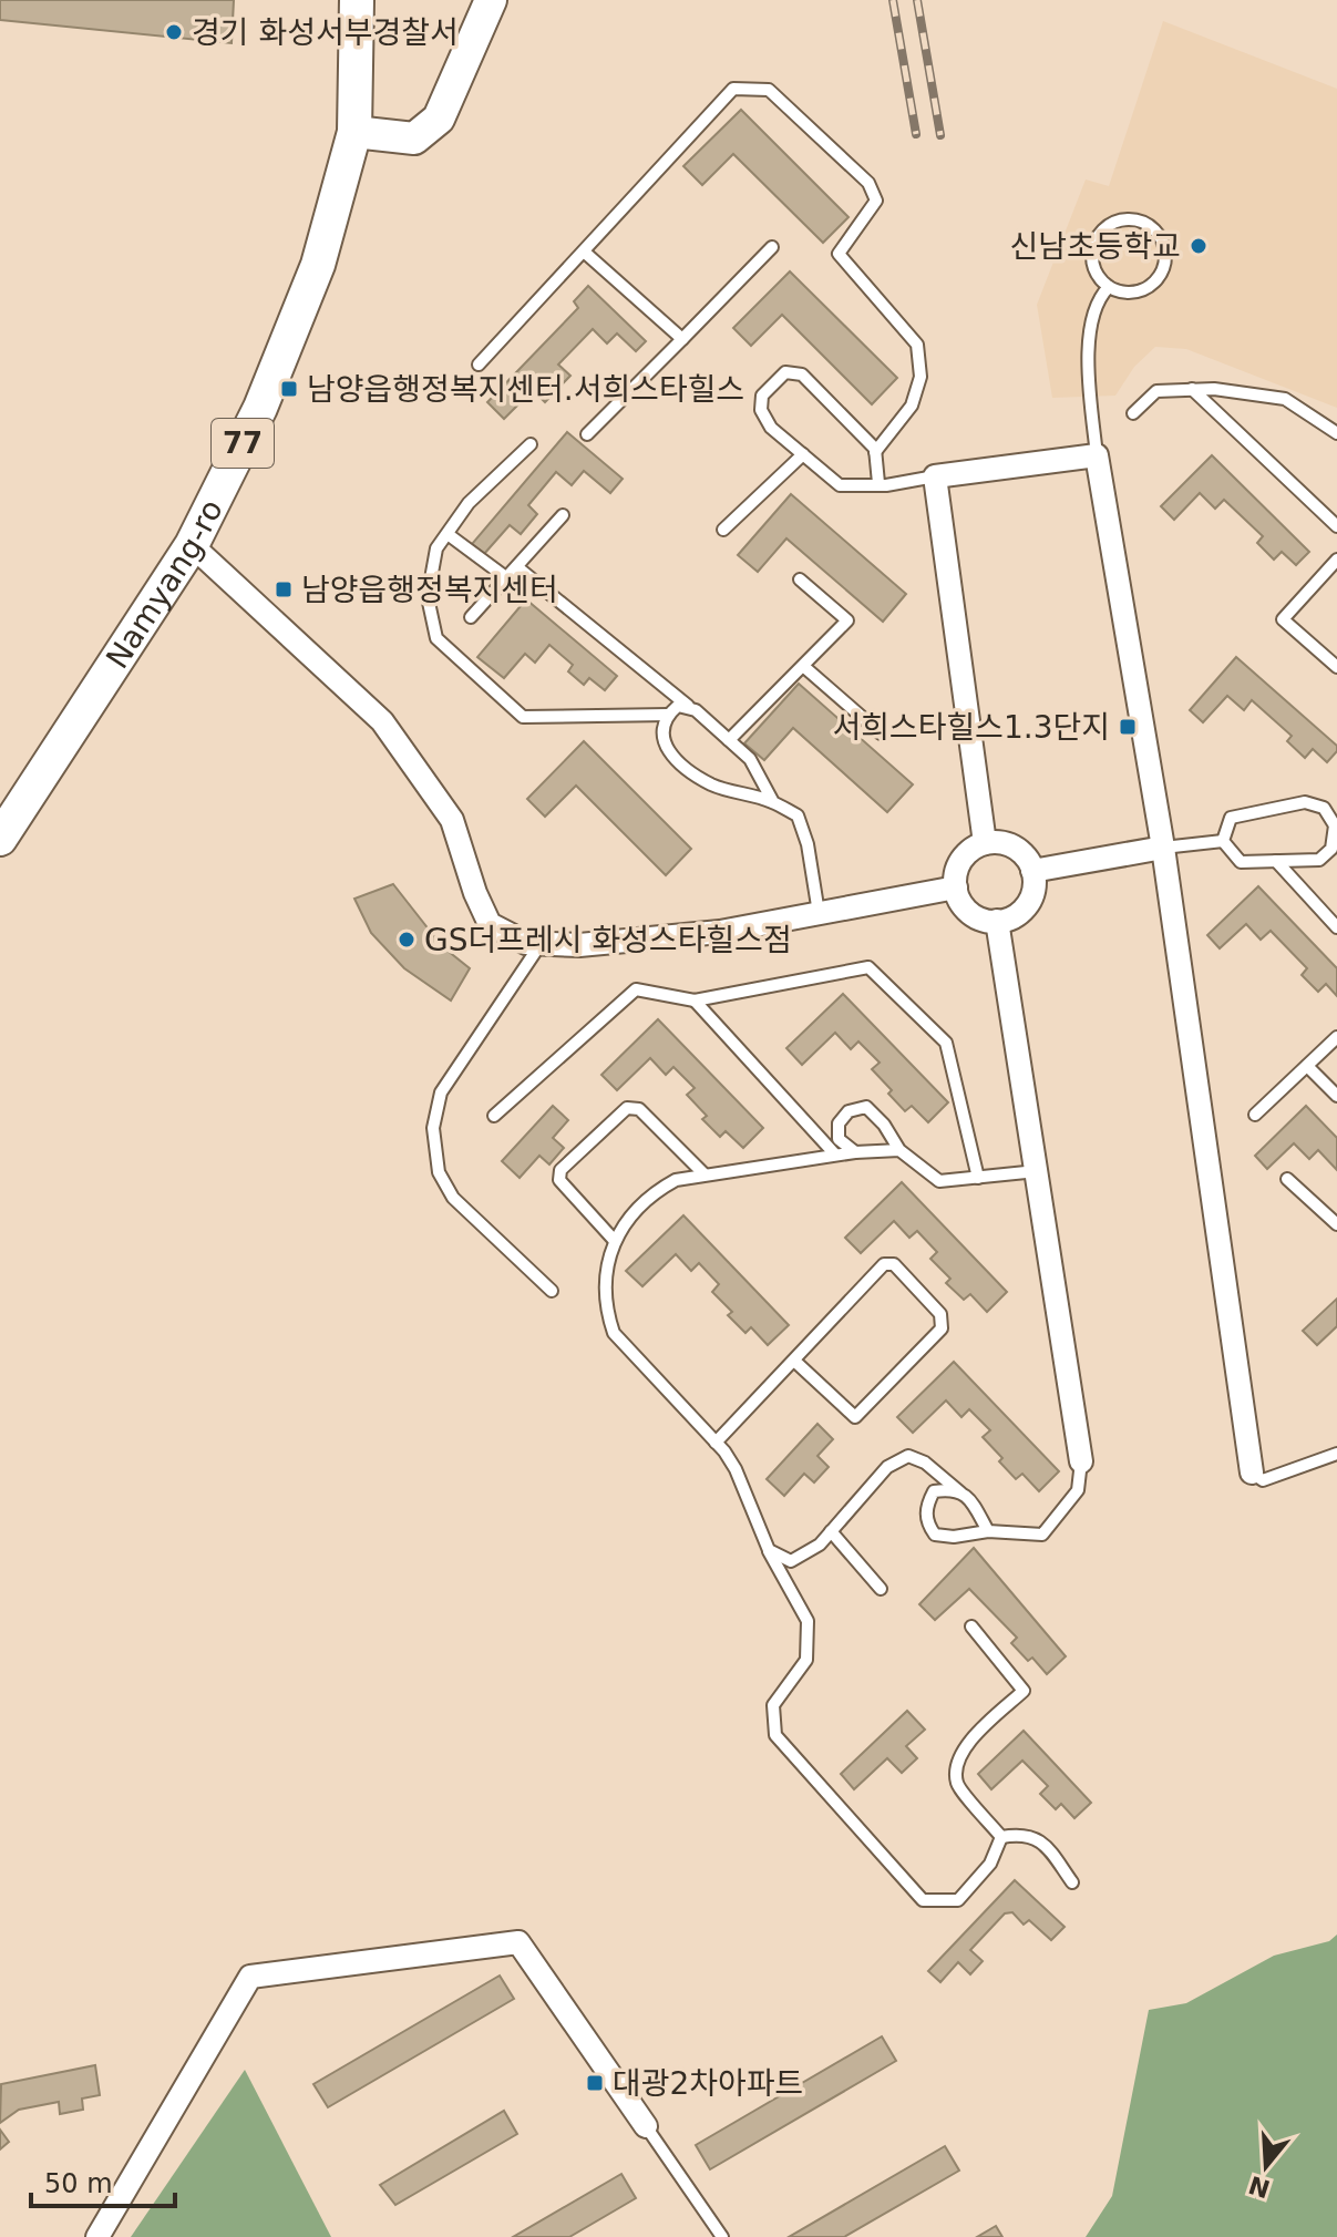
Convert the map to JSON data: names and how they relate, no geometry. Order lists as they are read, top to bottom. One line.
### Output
{"streets":{"main road":["77","Namyang-ro"]},"places":{"other":["경기 화성서부경찰서","신남초등학교","GS더프레시 화성스타힐스점"],"transit":["남양읍행정복지센터.서희스타힐스","남양읍행정복지센터","서희스타힐스1.3단지","대광2차아파트"]},"scale_bar":"50 m","north":"bottom"}
